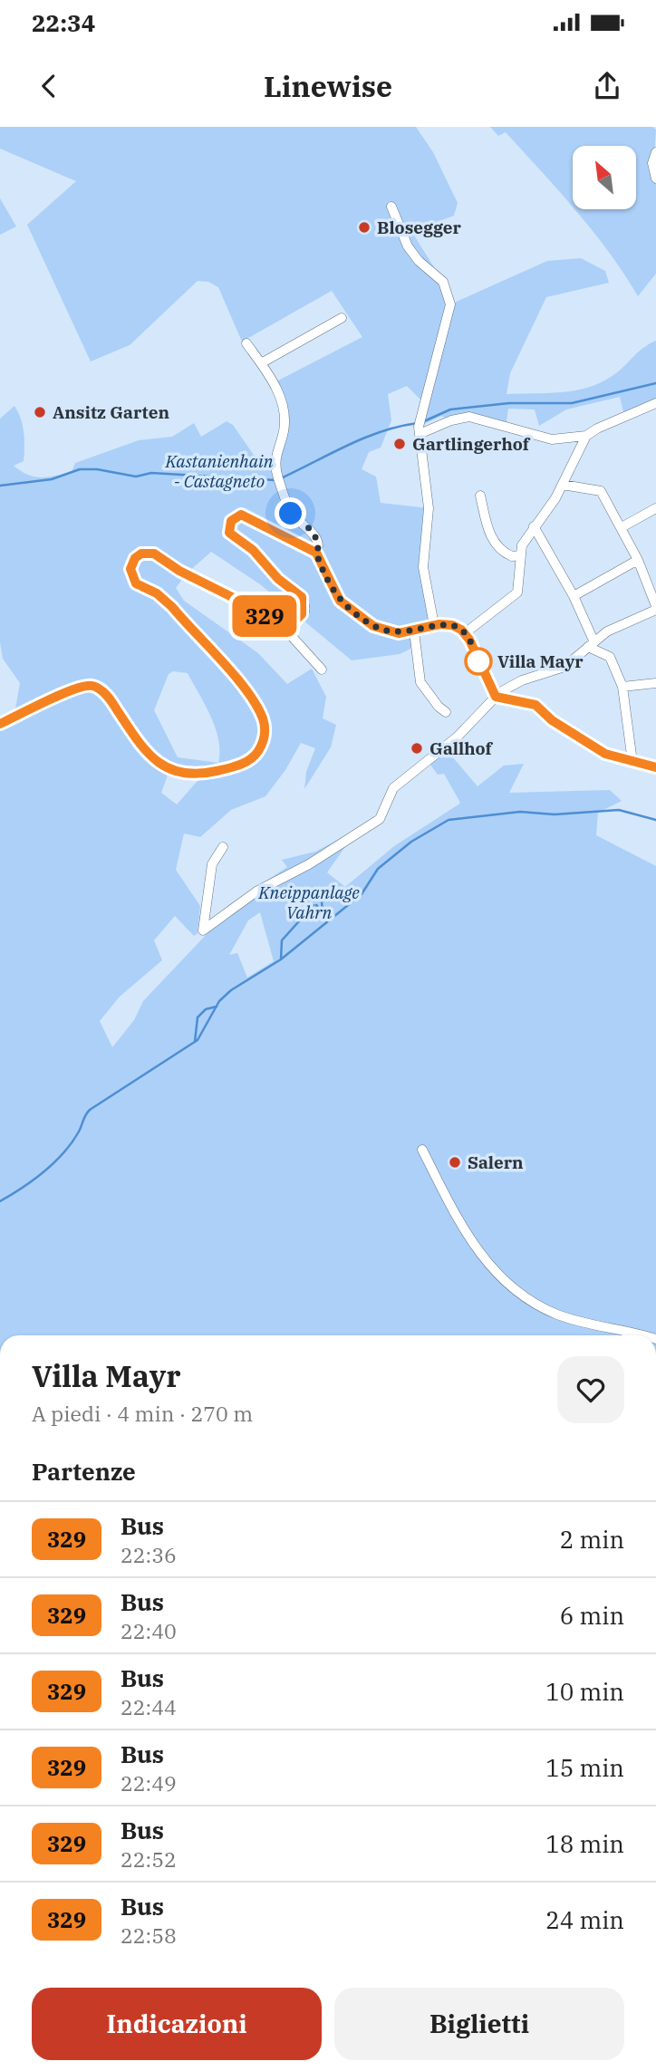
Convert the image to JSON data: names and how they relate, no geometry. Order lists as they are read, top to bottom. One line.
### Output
{"parks":["Kastanienhain - Castagneto","Kneippanlage Vahrn"],"places":["Blosegger","Ansitz Garten","Gartlingerhof","Villa Mayr","Gallhof","Salern"],"lines":["bus line 329"],"north":"top left","page":{"status":"22:34","header":"Linewise","on_map":"329","heading":[["Villa Mayr","A piedi · 4 min · 270 m"],"Partenze"],"list":[{"mark":"329","name":"Bus","note":"22:36","value":"2 min"},{"mark":"329","name":"Bus","note":"22:40","value":"6 min"},{"mark":"329","name":"Bus","note":"22:44","value":"10 min"},{"mark":"329","name":"Bus","note":"22:49","value":"15 min"},{"mark":"329","name":"Bus","note":"22:52","value":"18 min"},{"mark":"329","name":"Bus","note":"22:58","value":"24 min"}],"buttons":["Indicazioni","Biglietti"]}}
